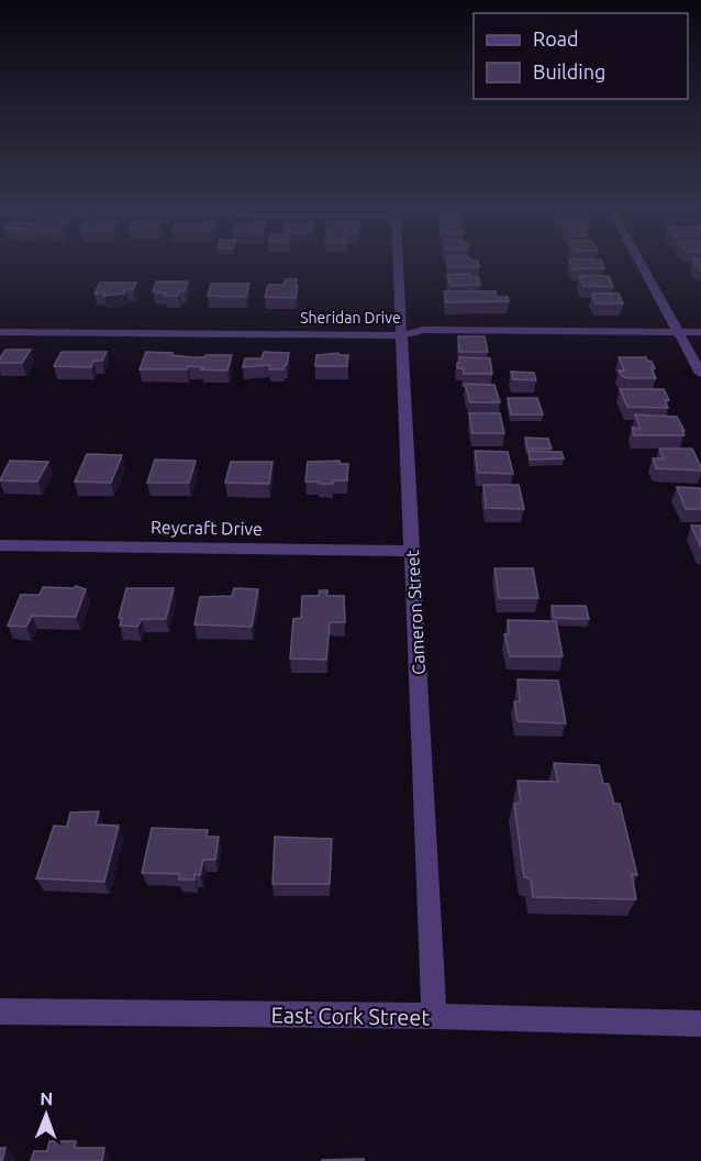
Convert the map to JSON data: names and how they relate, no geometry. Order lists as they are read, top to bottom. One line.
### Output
{"streets":{"street":["Sheridan Drive","Reycraft Drive","Cameron Street","East Cork Street"]},"crossings":[["Sheridan Drive","Cameron Street"],["Reycraft Drive","Cameron Street"],["Cameron Street","East Cork Street"]],"legend":["Road","Building"],"north":"top"}
